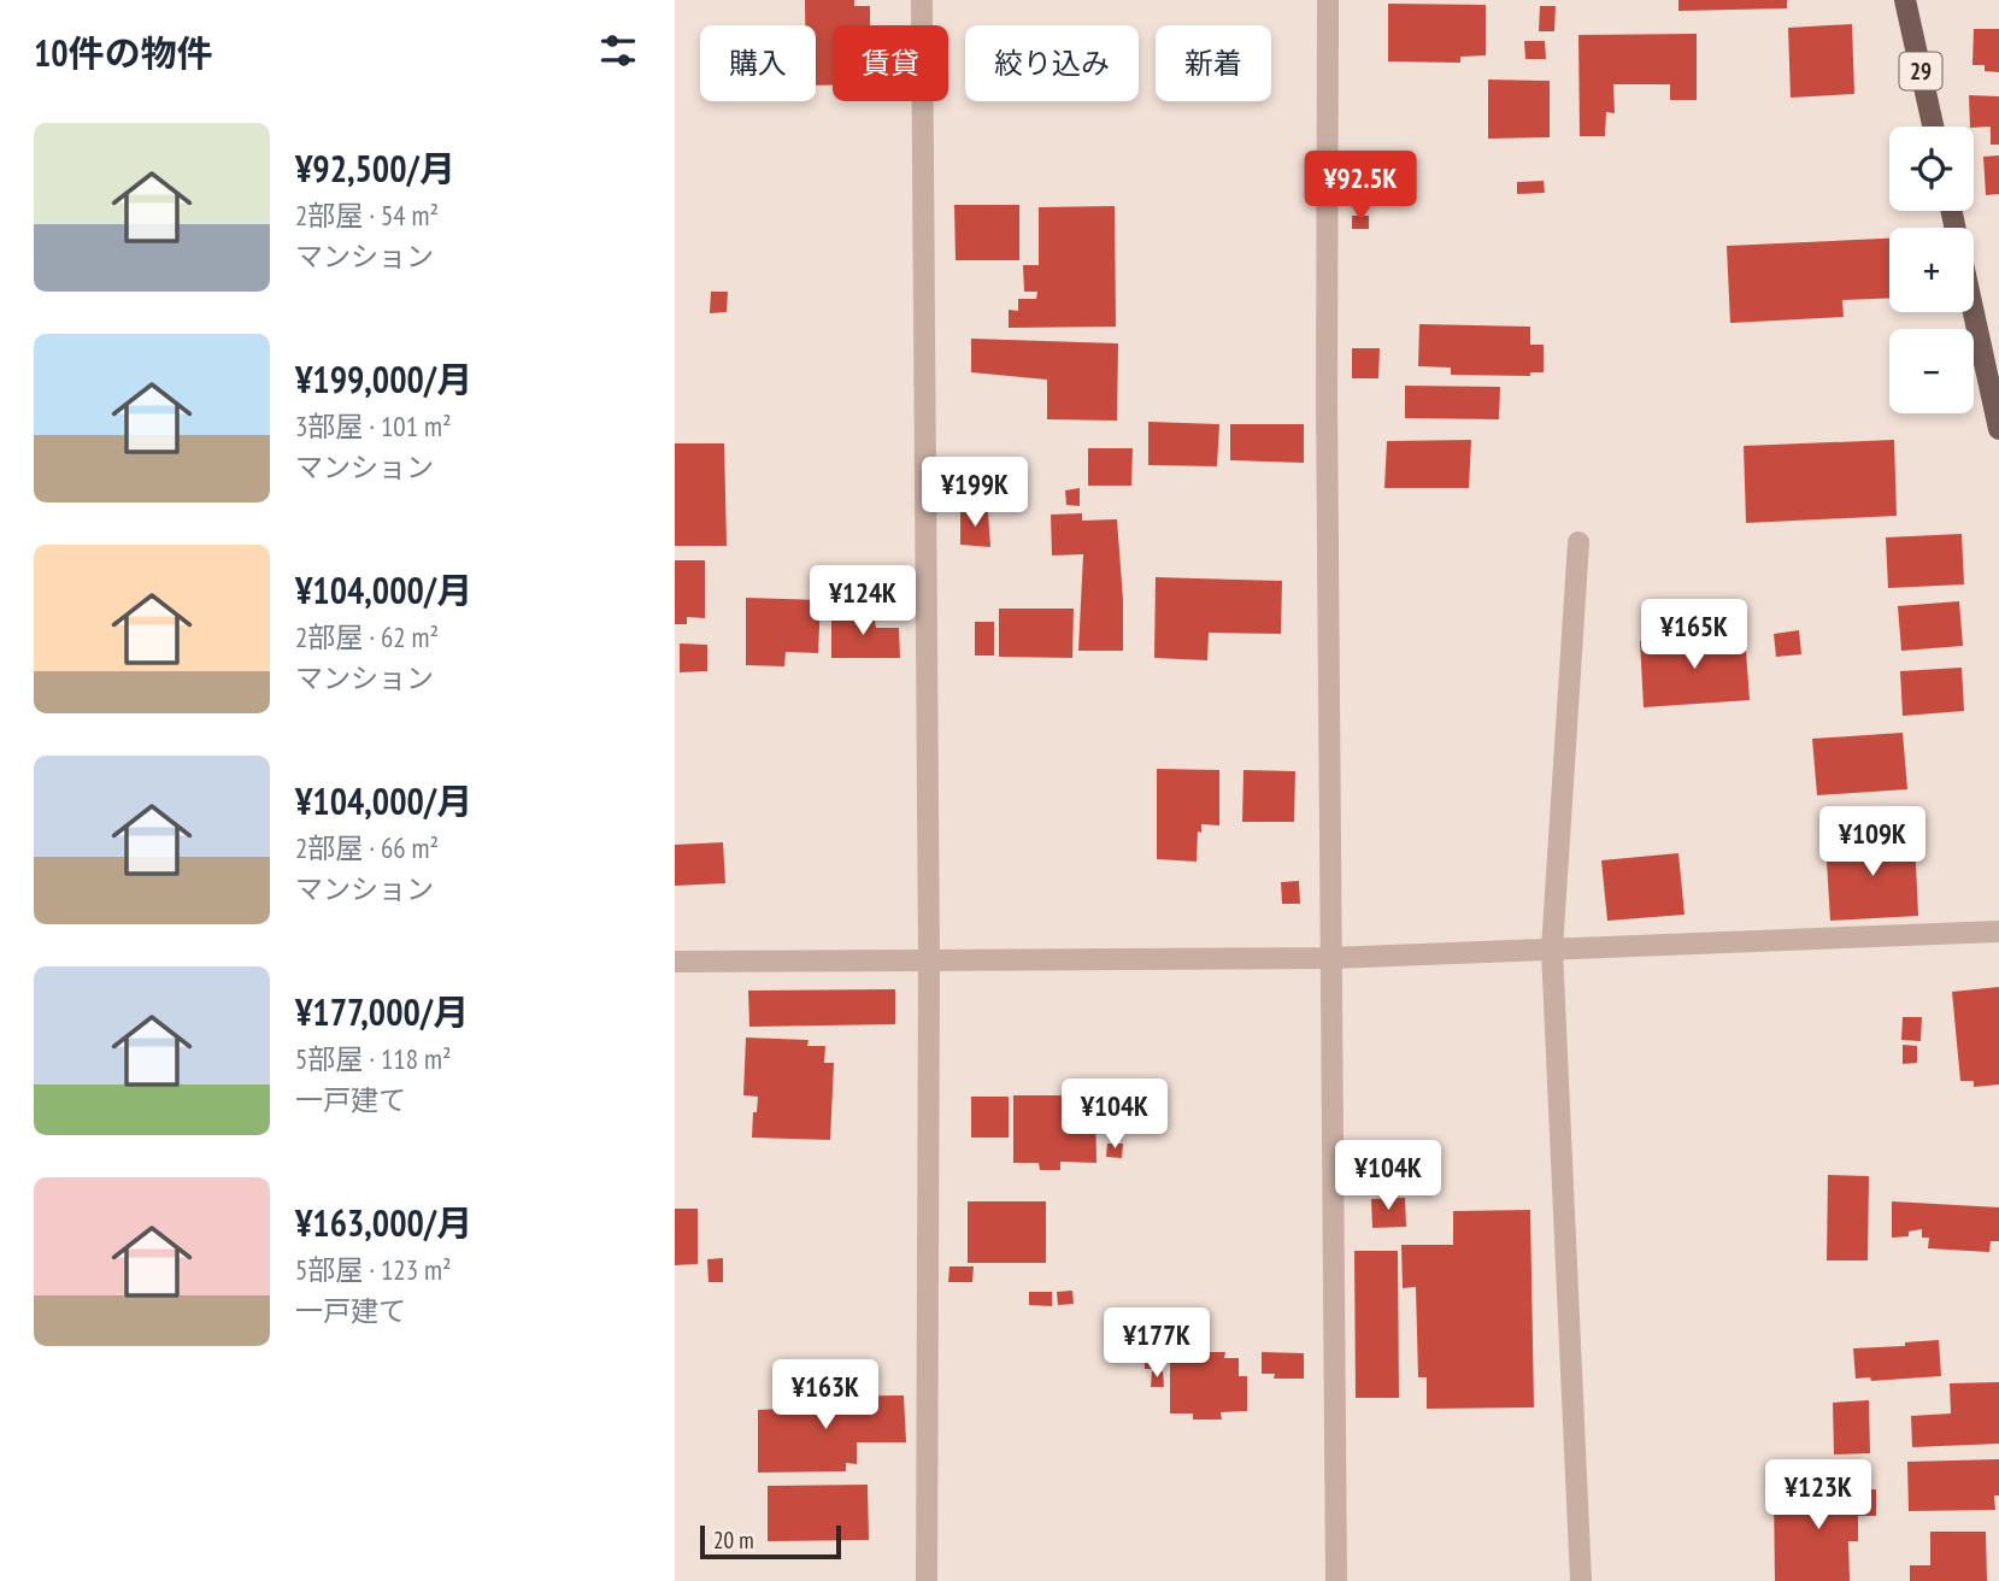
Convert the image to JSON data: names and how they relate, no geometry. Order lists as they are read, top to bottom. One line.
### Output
{"streets":{"main road":["29"]},"scale_bar":"20 m","page":{"heading":"10件の物件","chip":["購入","賃貸","絞り込み","新着"],"list":[{"name":"¥92,500/月","note":"2部屋 · 54 m² · マンション"},{"name":"¥199,000/月","note":"3部屋 · 101 m² · マンション"},{"name":"¥104,000/月","note":"2部屋 · 62 m² · マンション"},{"name":"¥104,000/月","note":"2部屋 · 66 m² · マンション"},{"name":"¥177,000/月","note":"5部屋 · 118 m² · 一戸建て"},{"name":"¥163,000/月","note":"5部屋 · 123 m² · 一戸建て"}],"map_buttons":["+","−"],"price":["¥92.5K","¥199K","¥124K","¥165K","¥109K","¥104K","¥104K","¥177K","¥163K","¥123K"],"scale":"20 m"}}
